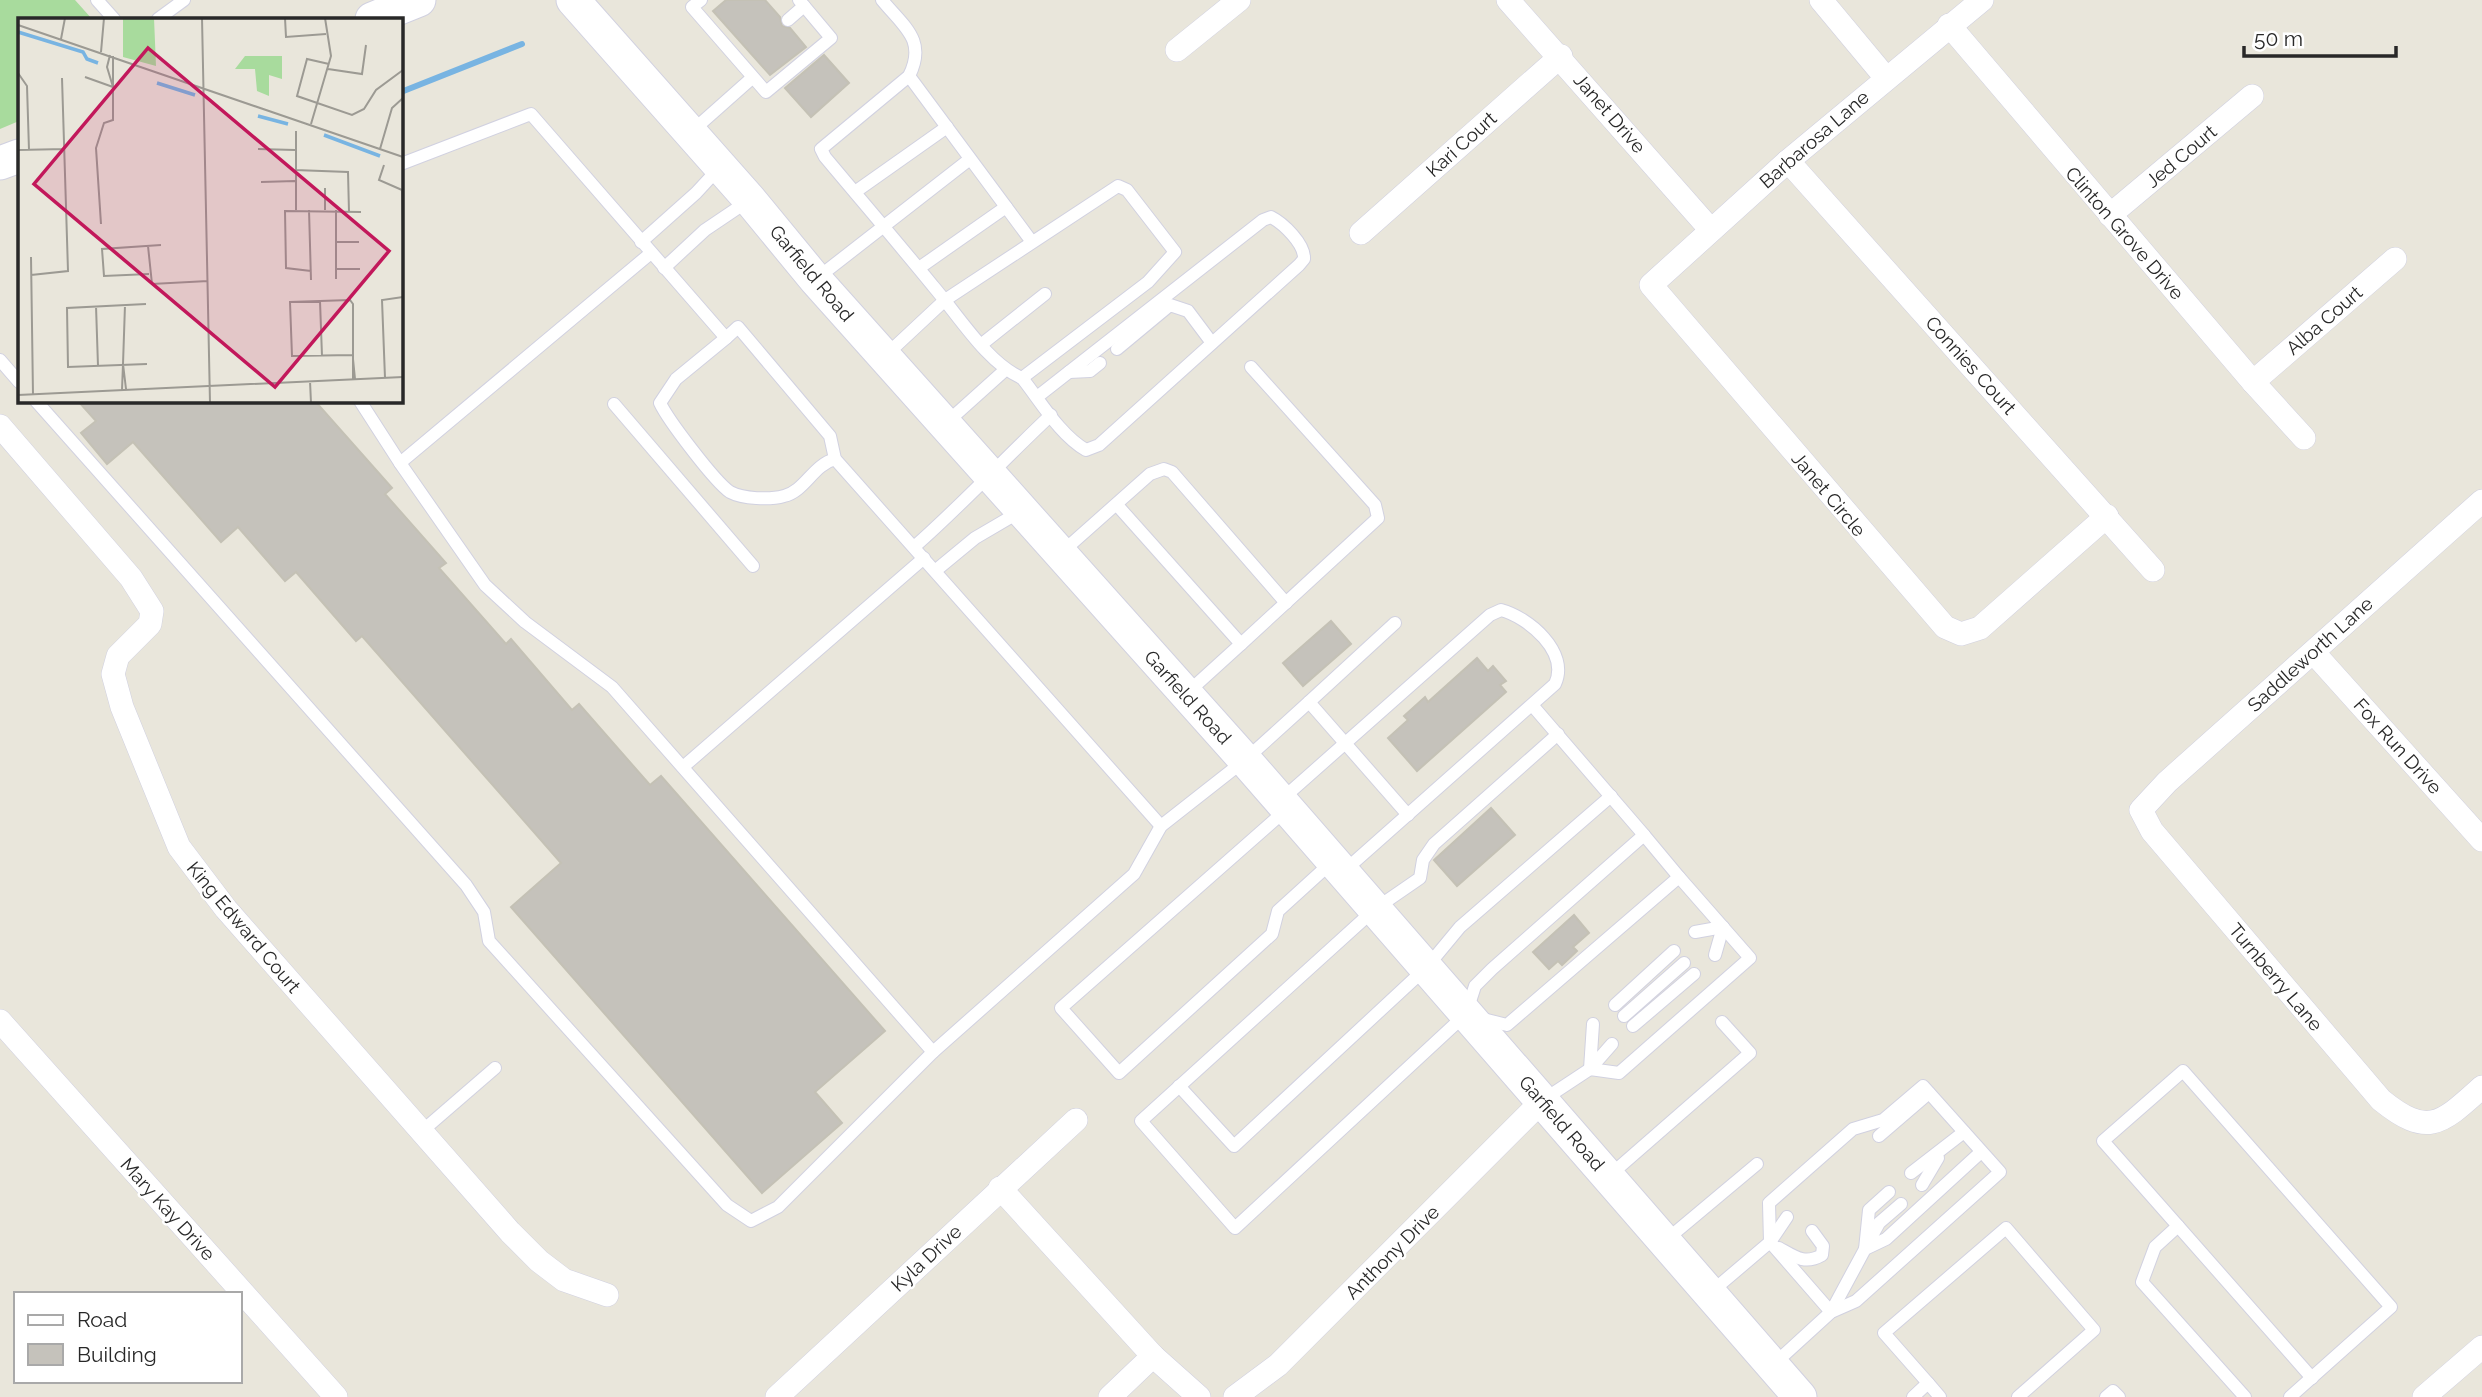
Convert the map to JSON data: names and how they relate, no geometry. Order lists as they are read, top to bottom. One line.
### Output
{"streets":{"main road":["Garfield Road"],"street":["Janet Drive","Barbarosa Lane","Kari Court","Jed Court","Clinton Grove Drive","Alba Court","Connies Court","Janet Circle","Saddleworth Lane","Fox Run Drive","King Edward Court","Turnberry Lane","Mary Kay Drive","Anthony Drive","Kyla Drive"]},"crossings":[["Janet Drive","Barbarosa Lane"],["Janet Drive","Kari Court"],["Barbarosa Lane","Clinton Grove Drive"],["Barbarosa Lane","Connies Court"],["Barbarosa Lane","Janet Circle"],["Jed Court","Clinton Grove Drive"],["Clinton Grove Drive","Alba Court"],["Garfield Road","Anthony Drive"],["Connies Court","Janet Circle"],["Saddleworth Lane","Fox Run Drive"],["Saddleworth Lane","Turnberry Lane"]],"legend":["Road","Building"],"scale_bar":"50 m"}
